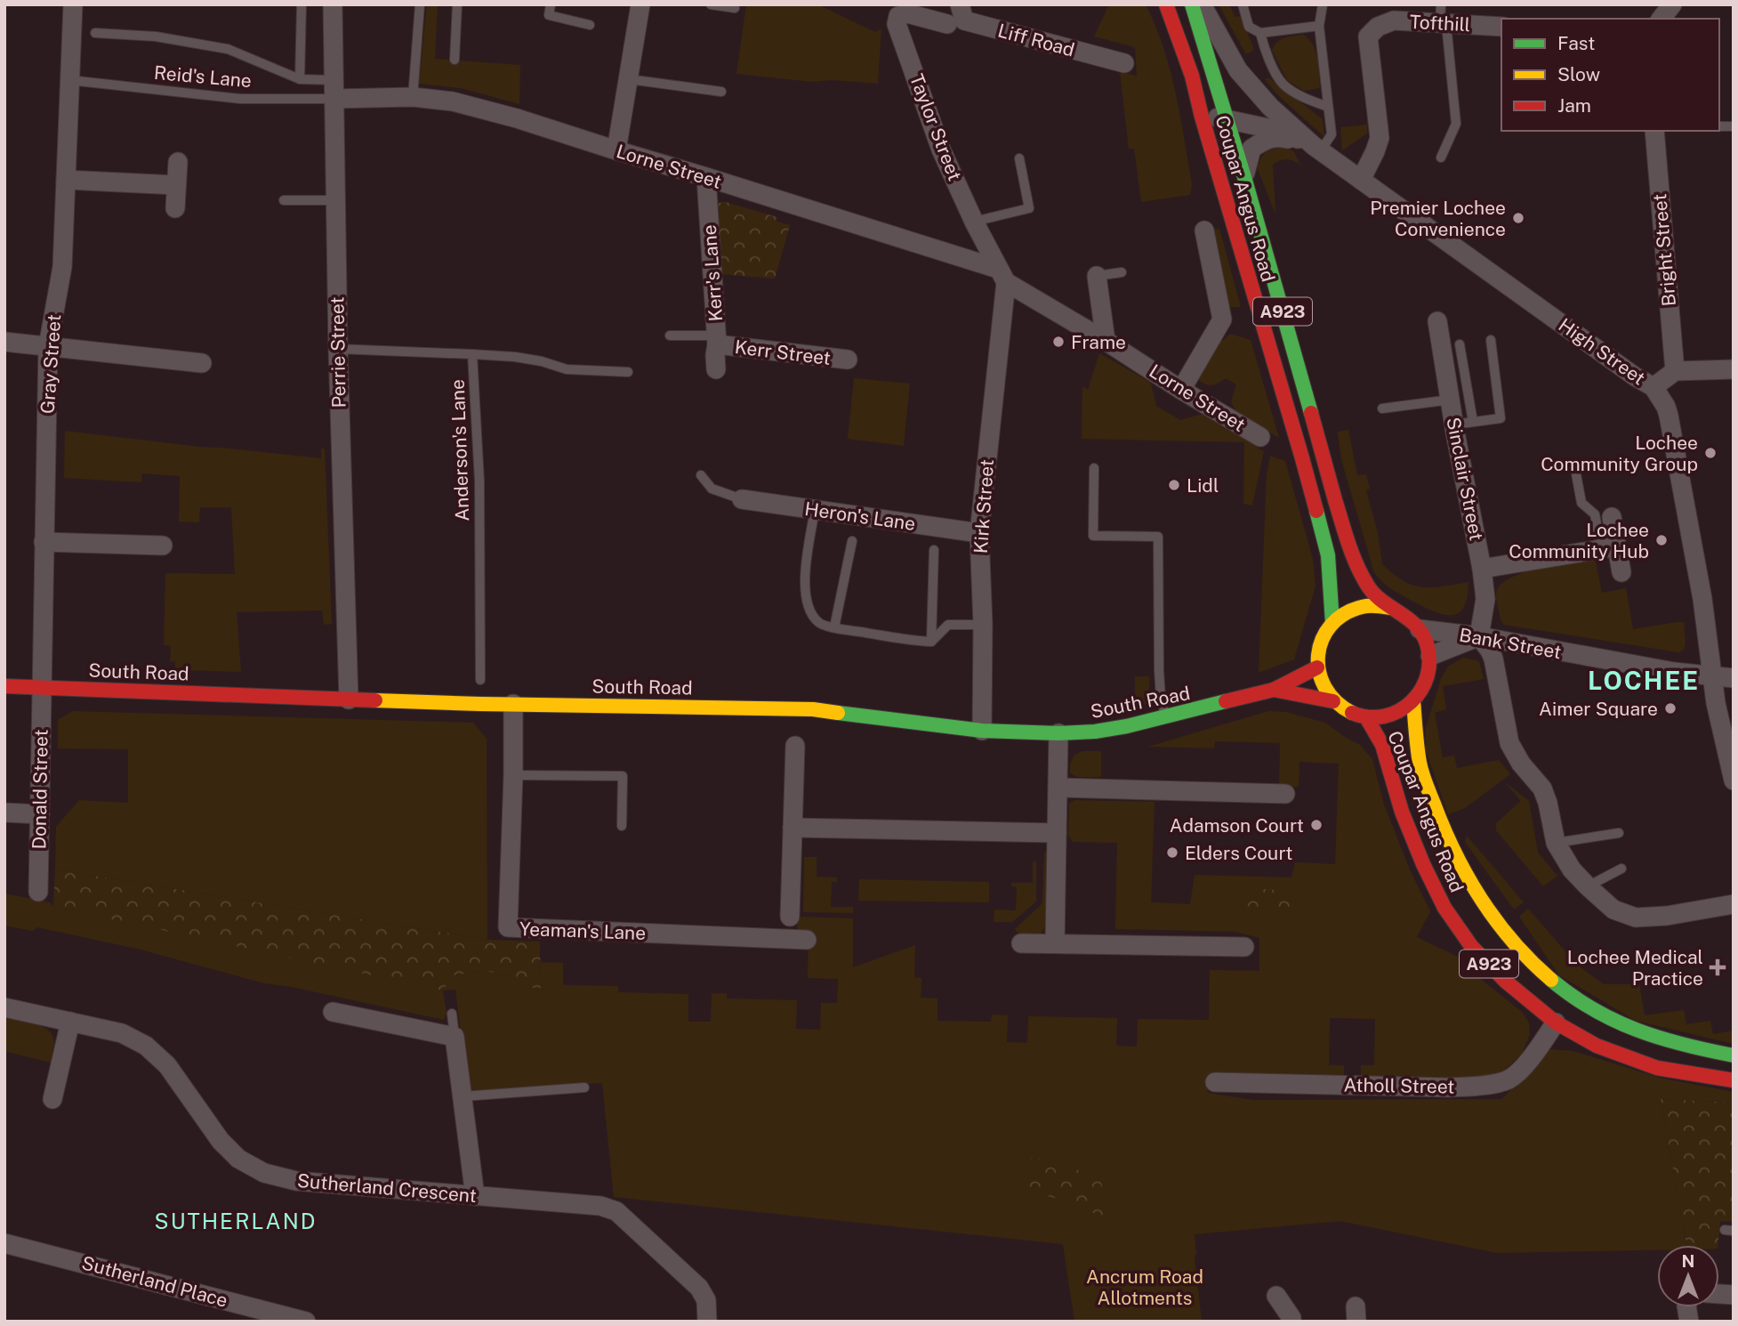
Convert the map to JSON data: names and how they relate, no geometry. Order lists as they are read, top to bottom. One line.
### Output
{"streets":{"main road":["Coupar Angus Road","A923","South Road"],"street":["Tofthill","Liff Road","Taylor Street","Lorne Street","Bright Street","Kerr's Lane","High Street","Perrie Street","Kerr Street","Gray Street","Sinclair Street","Kirk Street","Heron's Lane","Bank Street","Donald Street","Yeaman's Lane","Atholl Street","Sutherland Crescent","Sutherland Place"],"lane":["Reid's Lane","Anderson's Lane"]},"crossings":[["Tofthill","High Street"],["Reid's Lane","Lorne Street"],["Reid's Lane","Perrie Street"],["Reid's Lane","Gray Street"],["Taylor Street","Lorne Street"],["Taylor Street","Kirk Street"],["Lorne Street","Kerr's Lane"],["Lorne Street","Perrie Street"],["Lorne Street","Kirk Street"],["Coupar Angus Road","High Street"],["Coupar Angus Road","Bank Street"],["Coupar Angus Road","South Road"],["Coupar Angus Road","Atholl Street"],["Kerr's Lane","Kerr Street"],["High Street","Bank Street"],["Perrie Street","Anderson's Lane"],["Perrie Street","South Road"],["Gray Street","South Road"],["Gray Street","Donald Street"],["Sinclair Street","Bank Street"],["Kirk Street","Heron's Lane"],["Kirk Street","South Road"],["Bank Street","South Road"],["South Road","Donald Street"],["South Road","Yeaman's Lane"]],"districts":["LOCHEE","SUTHERLAND"],"parks":["Ancrum Road Allotments"],"places":{"other":["Premier Lochee Convenience","Frame","Lochee Community Group","Lidl","Lochee Community Hub","Aimer Square","Adamson Court","Elders Court"],"health":["Lochee Medical Practice"]},"legend":["Fast","Slow","Jam"],"north":"top"}
